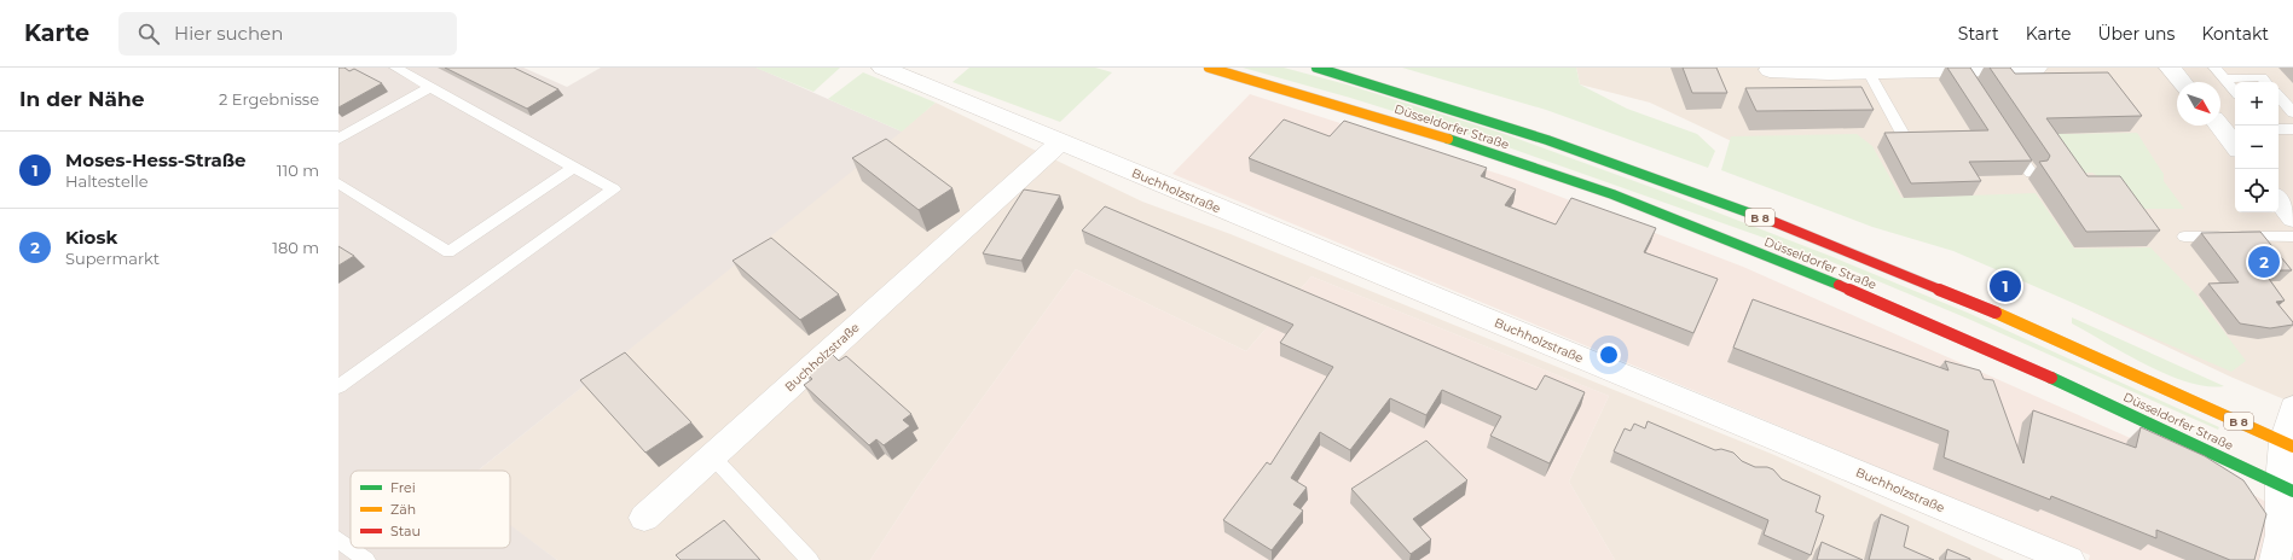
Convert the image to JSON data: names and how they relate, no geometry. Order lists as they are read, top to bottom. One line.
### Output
{"streets":{"main road":["Düsseldorfer Straße","B 8"],"street":["Buchholzstraße"]},"legend":["Frei","Zäh","Stau"],"north":"bottom right","page":{"header":"Karte","search":"Hier suchen","nav":["Start","Karte","Über uns","Kontakt"],"heading":["In der Nähe","2 Ergebnisse"],"map_buttons":["+","−"],"list":[{"mark":"1","name":"Moses-Hess-Straße","note":"Haltestelle","value":"110 m"},{"mark":"2","name":"Kiosk","note":"Supermarkt","value":"180 m"}],"pins":["2","1"]}}
